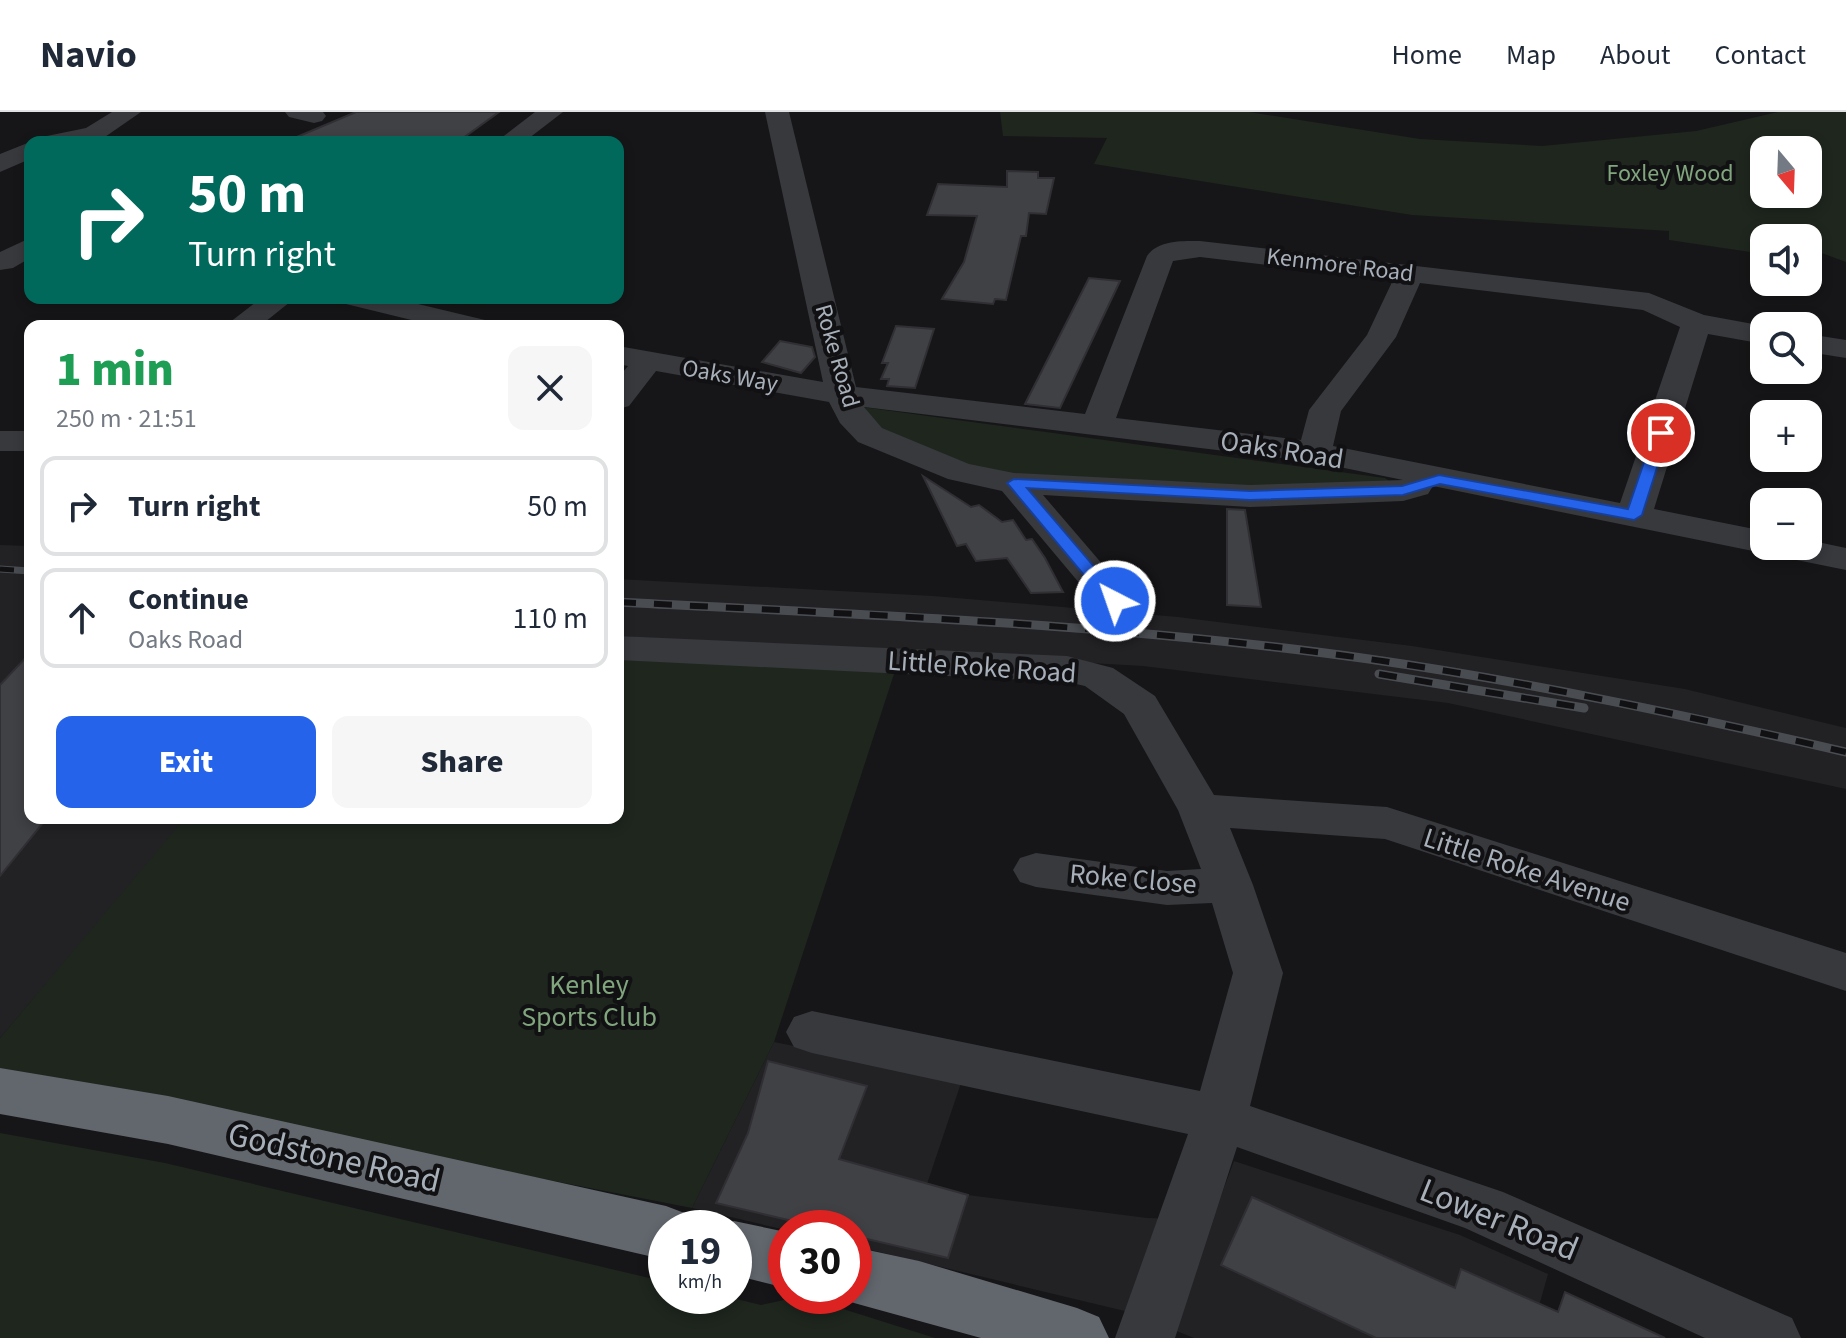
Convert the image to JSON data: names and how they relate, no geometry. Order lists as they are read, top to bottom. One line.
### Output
{"streets":{"highway":["Godstone Road"],"street":["Kenmore Road","Roke Road","Oaks Way","Oaks Road","Little Roke Road","Little Roke Avenue","Roke Close","Lower Road"]},"crossings":[["Kenmore Road","Oaks Road"],["Roke Road","Oaks Way"],["Roke Road","Oaks Road"],["Oaks Way","Oaks Road"],["Little Roke Road","Little Roke Avenue"],["Little Roke Road","Roke Close"],["Little Roke Road","Lower Road"]],"parks":["Foxley Wood","Kenley Sports Club"],"north":"bottom","page":{"header":"Navio","nav":["Home","Map","About","Contact"],"map_buttons":["+","−"],"turn":["50 m","Turn right"],"heading":["1 min","250 m · 21:51"],"list":[{"name":"Turn right","value":"50 m"},{"name":"Continue","note":"Oaks Road","value":"110 m"}],"buttons":["Exit","Share"],"speed":"19 km/h","limit":"30"}}
